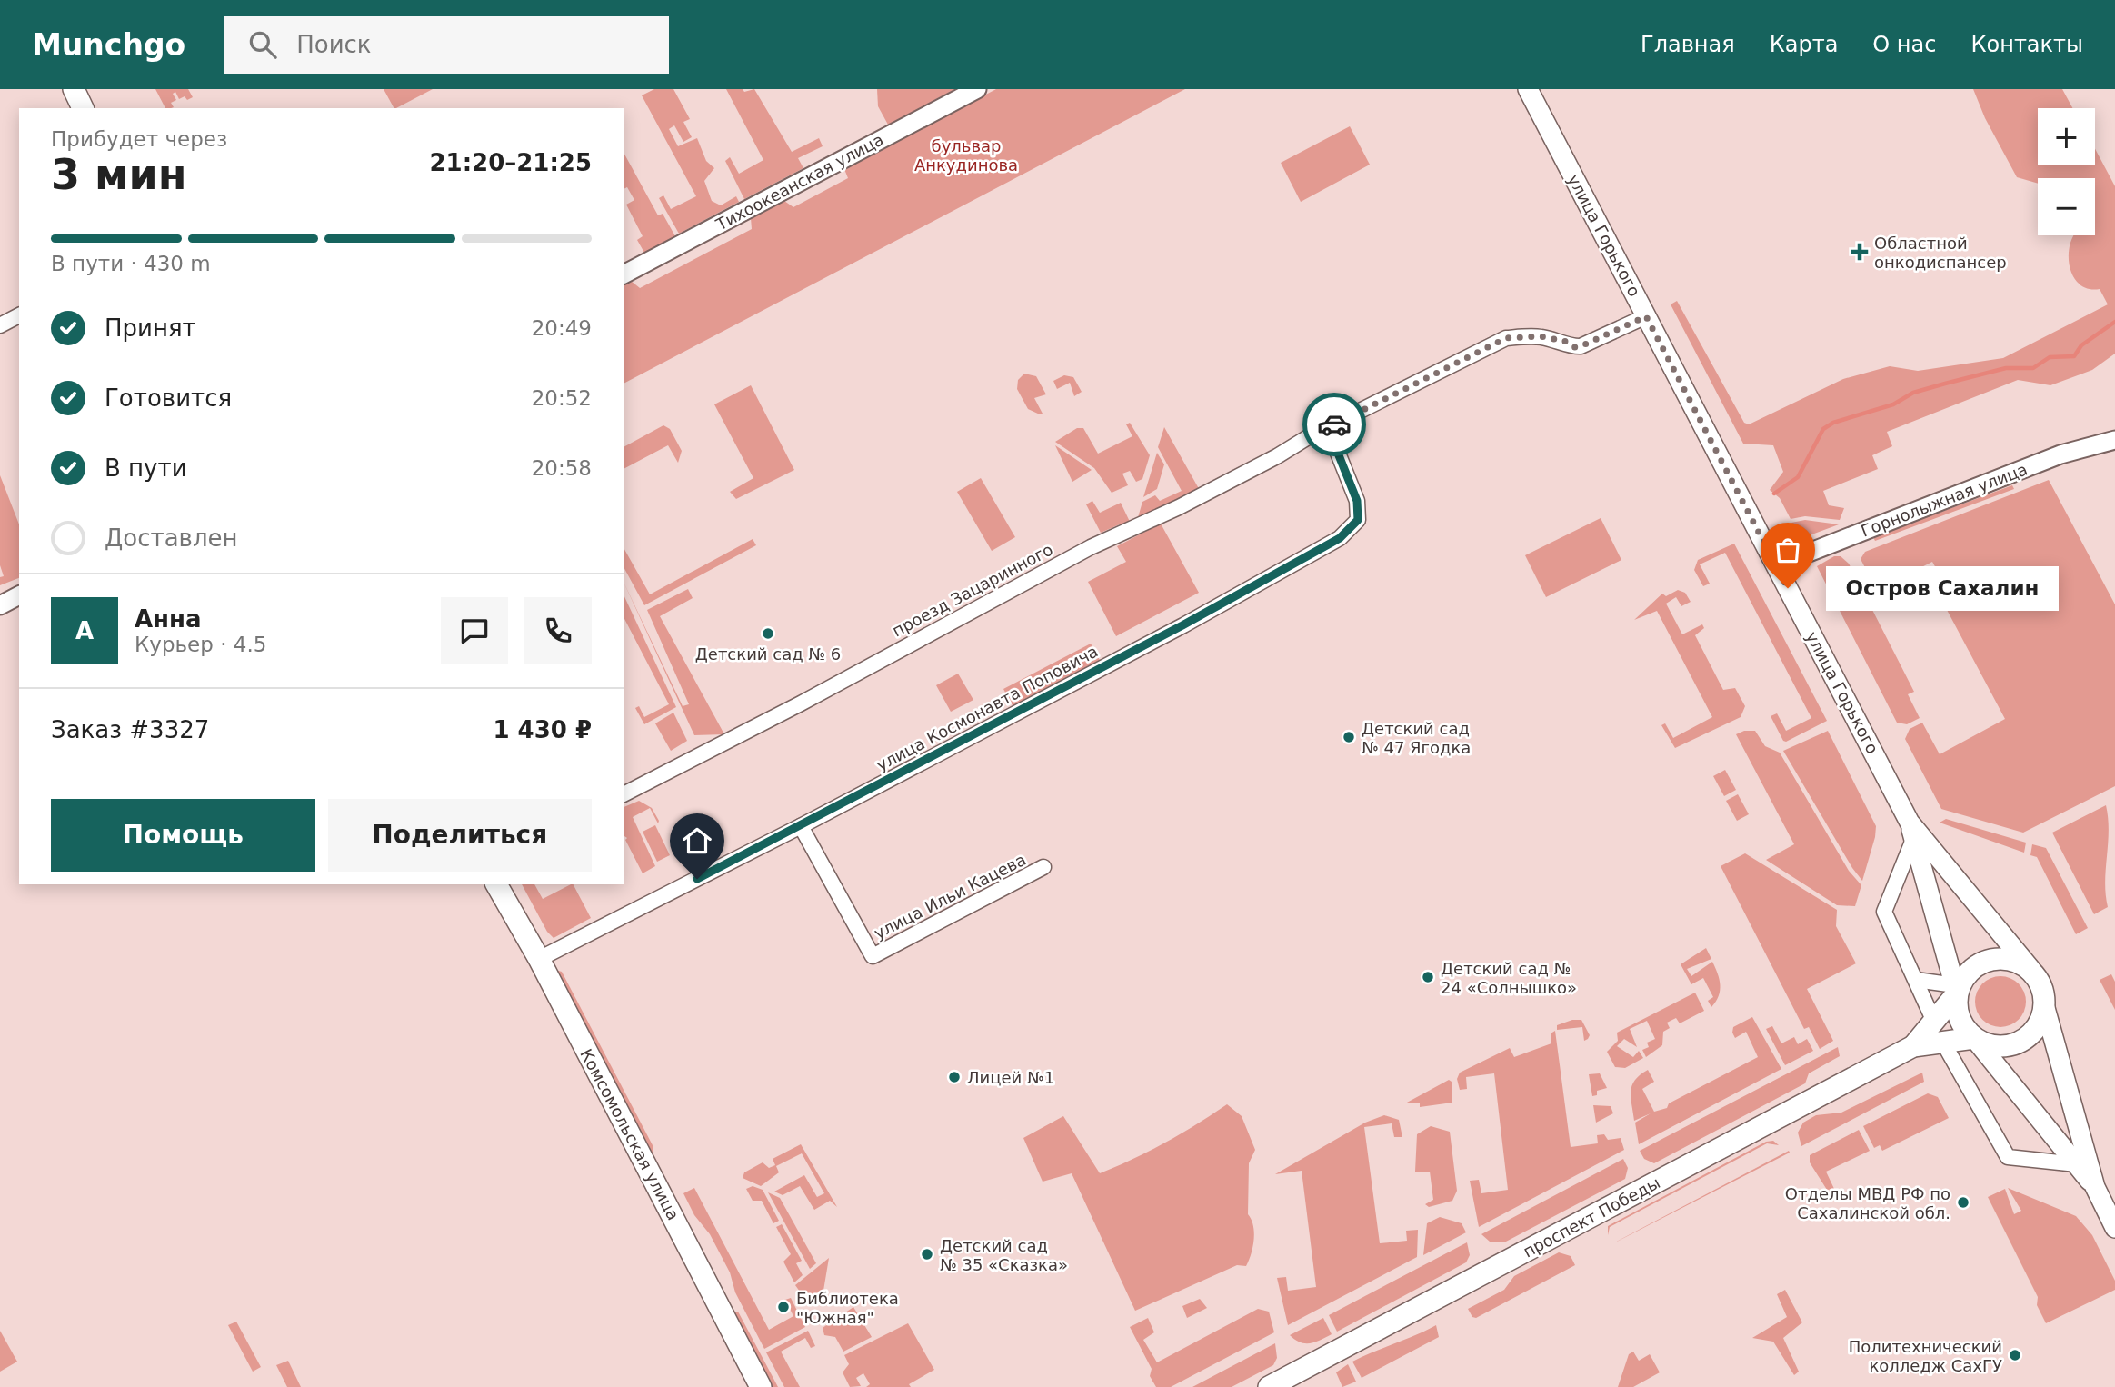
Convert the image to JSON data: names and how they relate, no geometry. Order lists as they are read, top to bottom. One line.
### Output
{"streets":{"main road":["улица Горького","Комсомольская улица","проспект Победы"],"street":["Тихоокеанская улица","Горнолыжная улица","проезд Зацаринного","улица Космонавта Поповича","улица Ильи Кацева"]},"crossings":[["улица Горького","Горнолыжная улица"],["улица Горького","проезд Зацаринного"],["улица Горького","проспект Победы"],["проезд Зацаринного","улица Космонавта Поповича"],["улица Космонавта Поповича","улица Ильи Кацева"],["улица Космонавта Поповича","Комсомольская улица"]],"parks":["бульвар Анкудинова"],"places":{"health":["Областной онкодиспансер"],"other":["Остров Сахалин","Детский сад № 6","Детский сад № 47 Ягодка","Детский сад № 24 «Солнышко»","Лицей №1","Отделы МВД РФ по Сахалинской обл.","Детский сад № 35 «Сказка»","Библиотека \"Южная\"","Политехнический колледж СахГУ"]},"page":{"header":"Munchgo","search":"Поиск","nav":["Главная","Карта","О нас","Контакты"],"map_buttons":["+","−"],"heading":["3 мин","Прибудет через","21:20–21:25"],"panel":["Анна","Курьер · 4.5","Заказ #3327","1 430 ₽"],"bar":"В пути · 430 m","list":[["Принят","20:49"],["Готовится","20:52"],["В пути","20:58"],"Доставлен"],"bubble":"Остров Сахалин","round":"А","buttons":["Помощь","Поделиться"]}}
